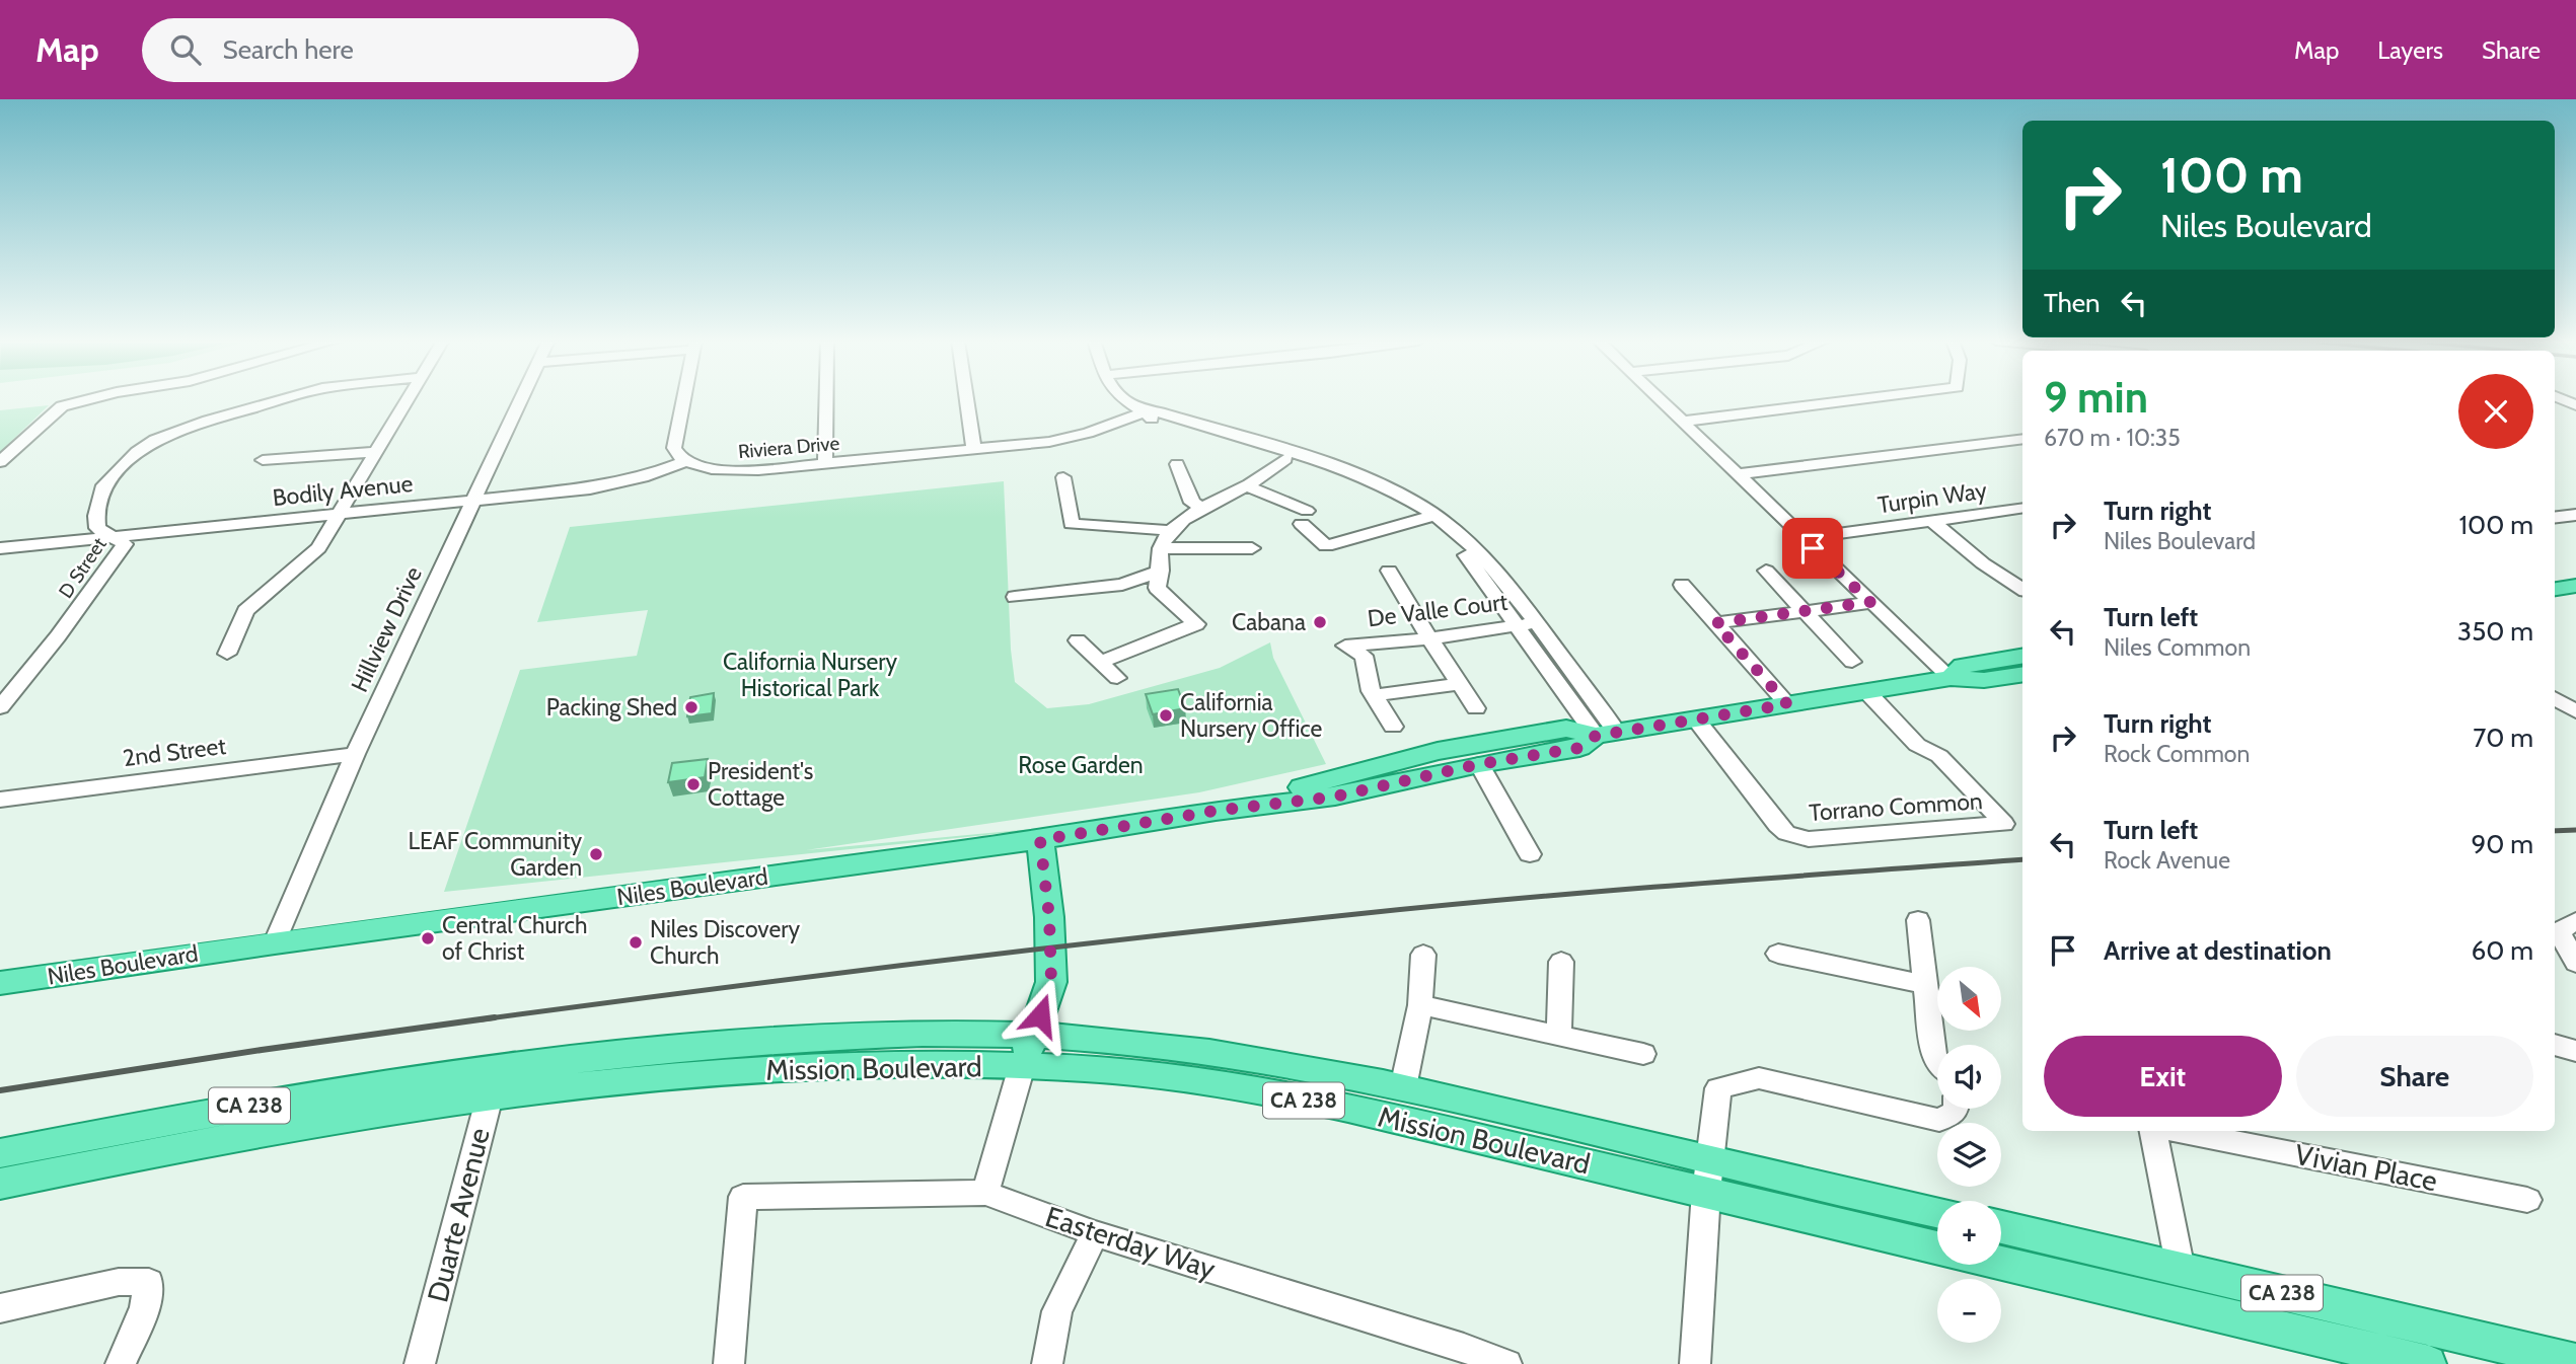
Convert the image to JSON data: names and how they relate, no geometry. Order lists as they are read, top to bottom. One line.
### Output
{"streets":{"main road":["Niles Boulevard","Mission Boulevard","CA 238"],"street":["Riviera Drive","Bodily Avenue","Turpin Way","D Street","De Valle Court","Hillview Drive","2nd Street","Torrano Common","Vivian Place","Duarte Avenue","Easterday Way"]},"crossings":[["Riviera Drive","Bodily Avenue"],["Bodily Avenue","D Street"],["Bodily Avenue","Hillview Drive"],["Hillview Drive","2nd Street"],["Hillview Drive","Niles Boulevard"],["Torrano Common","Niles Boulevard"],["Mission Boulevard","Duarte Avenue"]],"parks":["California Nursery Historical Park","Rose Garden"],"places":["Cabana","Packing Shed","California Nursery Office","President's Cottage","LEAF Community Garden","Central Church of Christ","Niles Discovery Church"],"north":"bottom right","page":{"header":"Map","search":"Search here","nav":["Map","Layers","Share"],"turn":["100 m","Niles Boulevard"],"then":"Then","heading":["9 min","670 m · 10:35"],"list":[{"name":"Turn right","note":"Niles Boulevard","value":"100 m"},{"name":"Turn left","note":"Niles Common","value":"350 m"},{"name":"Turn right","note":"Rock Common","value":"70 m"},{"name":"Turn left","note":"Rock Avenue","value":"90 m"},{"name":"Arrive at destination","value":"60 m"}],"map_buttons":["+","−"],"buttons":["Exit","Share"]}}
